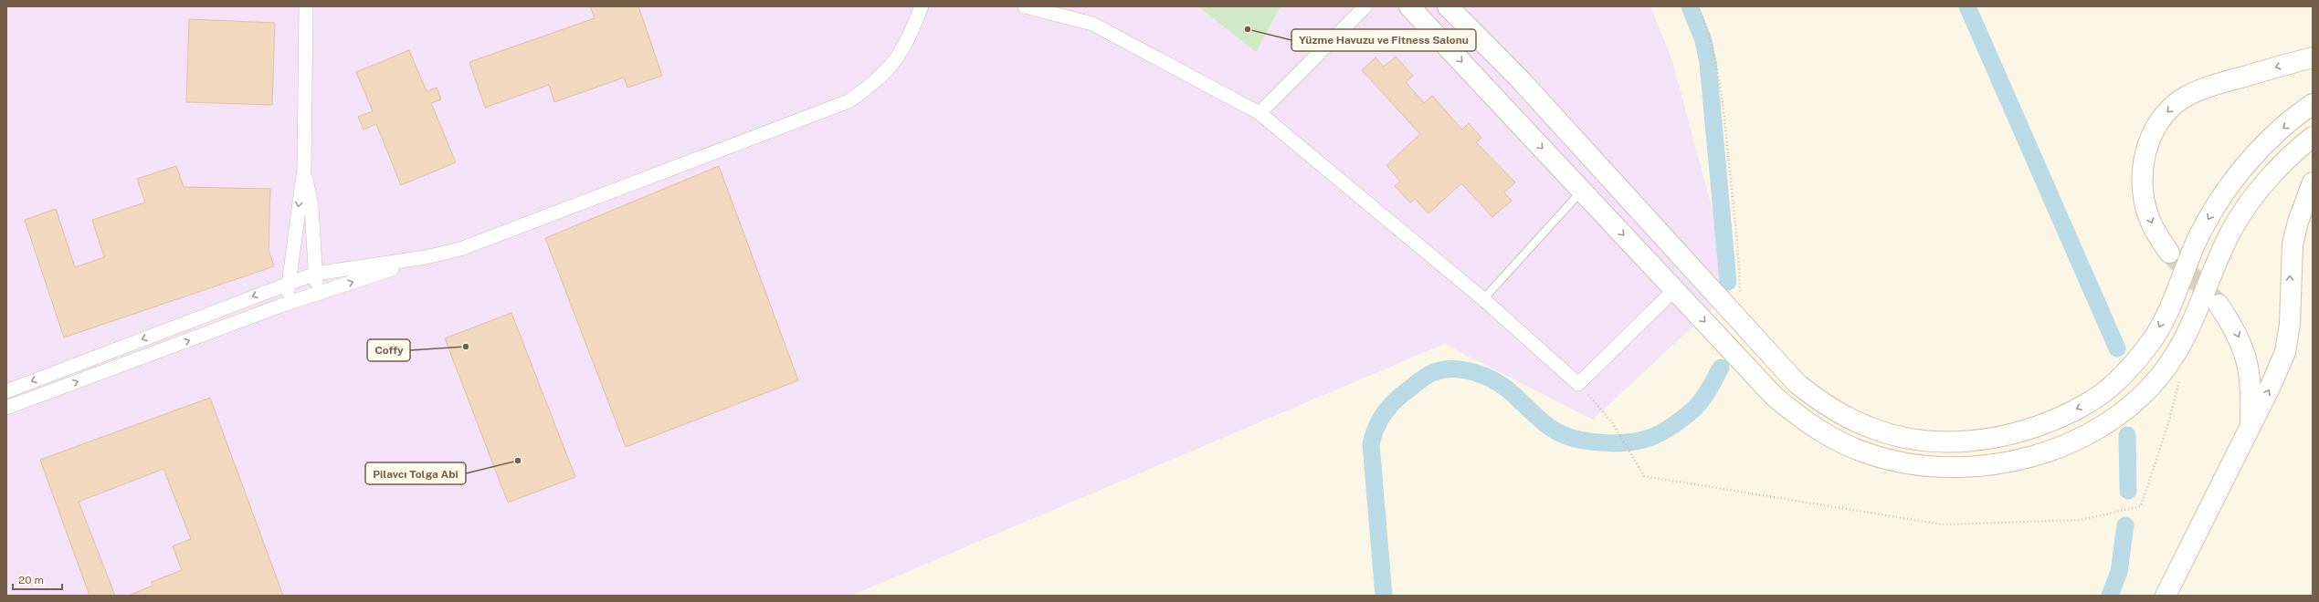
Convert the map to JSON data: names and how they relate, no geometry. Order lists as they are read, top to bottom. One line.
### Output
{"places":["Yüzme Havuzu ve Fitness Salonu","Coffy","Pilavcı Tolga Abi"],"scale_bar":"20 m"}
